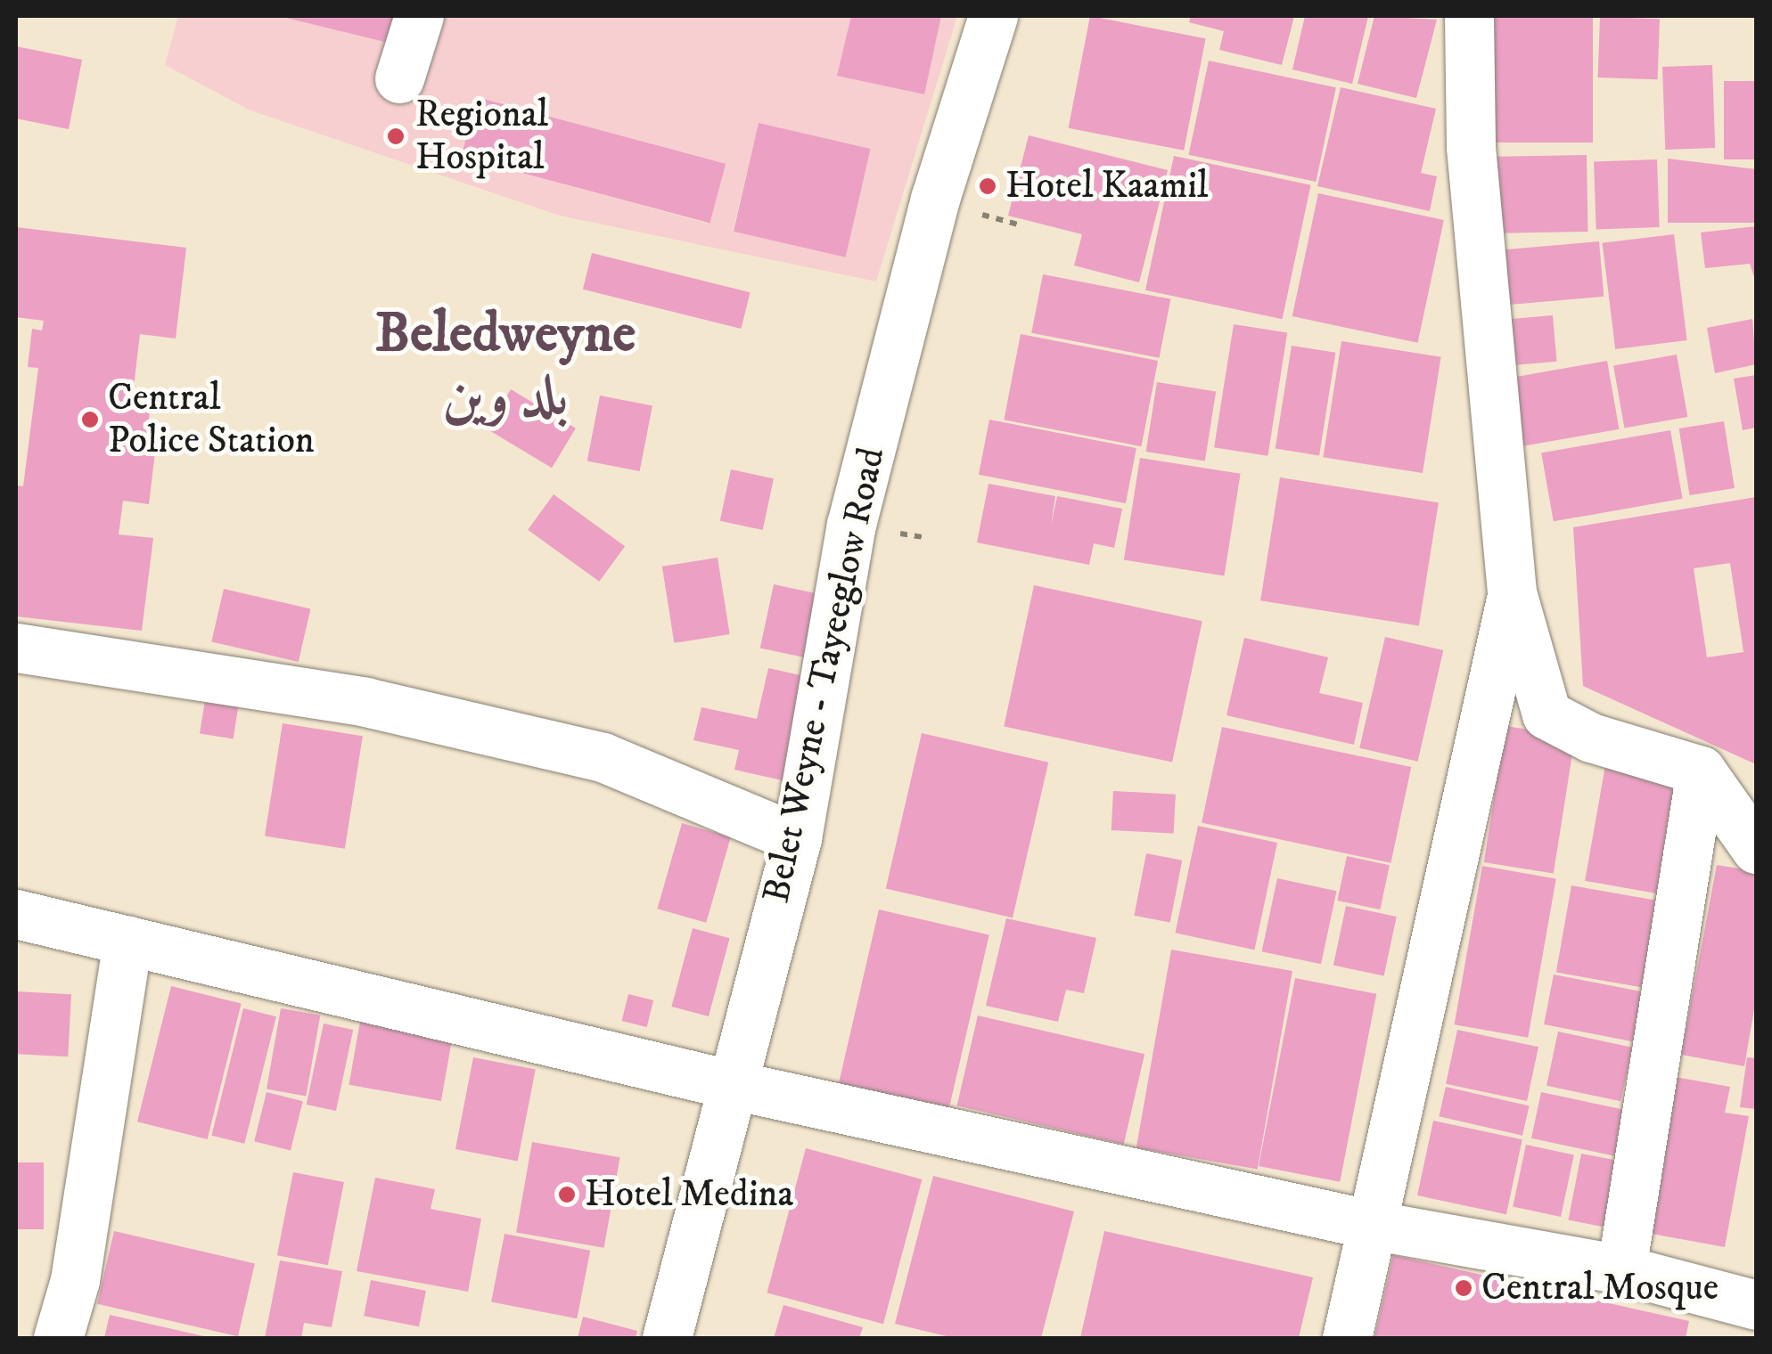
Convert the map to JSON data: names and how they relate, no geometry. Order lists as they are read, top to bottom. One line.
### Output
{"streets":{"street":["Belet Weyne - Tayeeglow Road"]},"districts":["Beledweyne بلد وين"],"places":["Regional Hospital","Hotel Kaamil","Central Police Station","Hotel Medina","Central Mosque"]}
